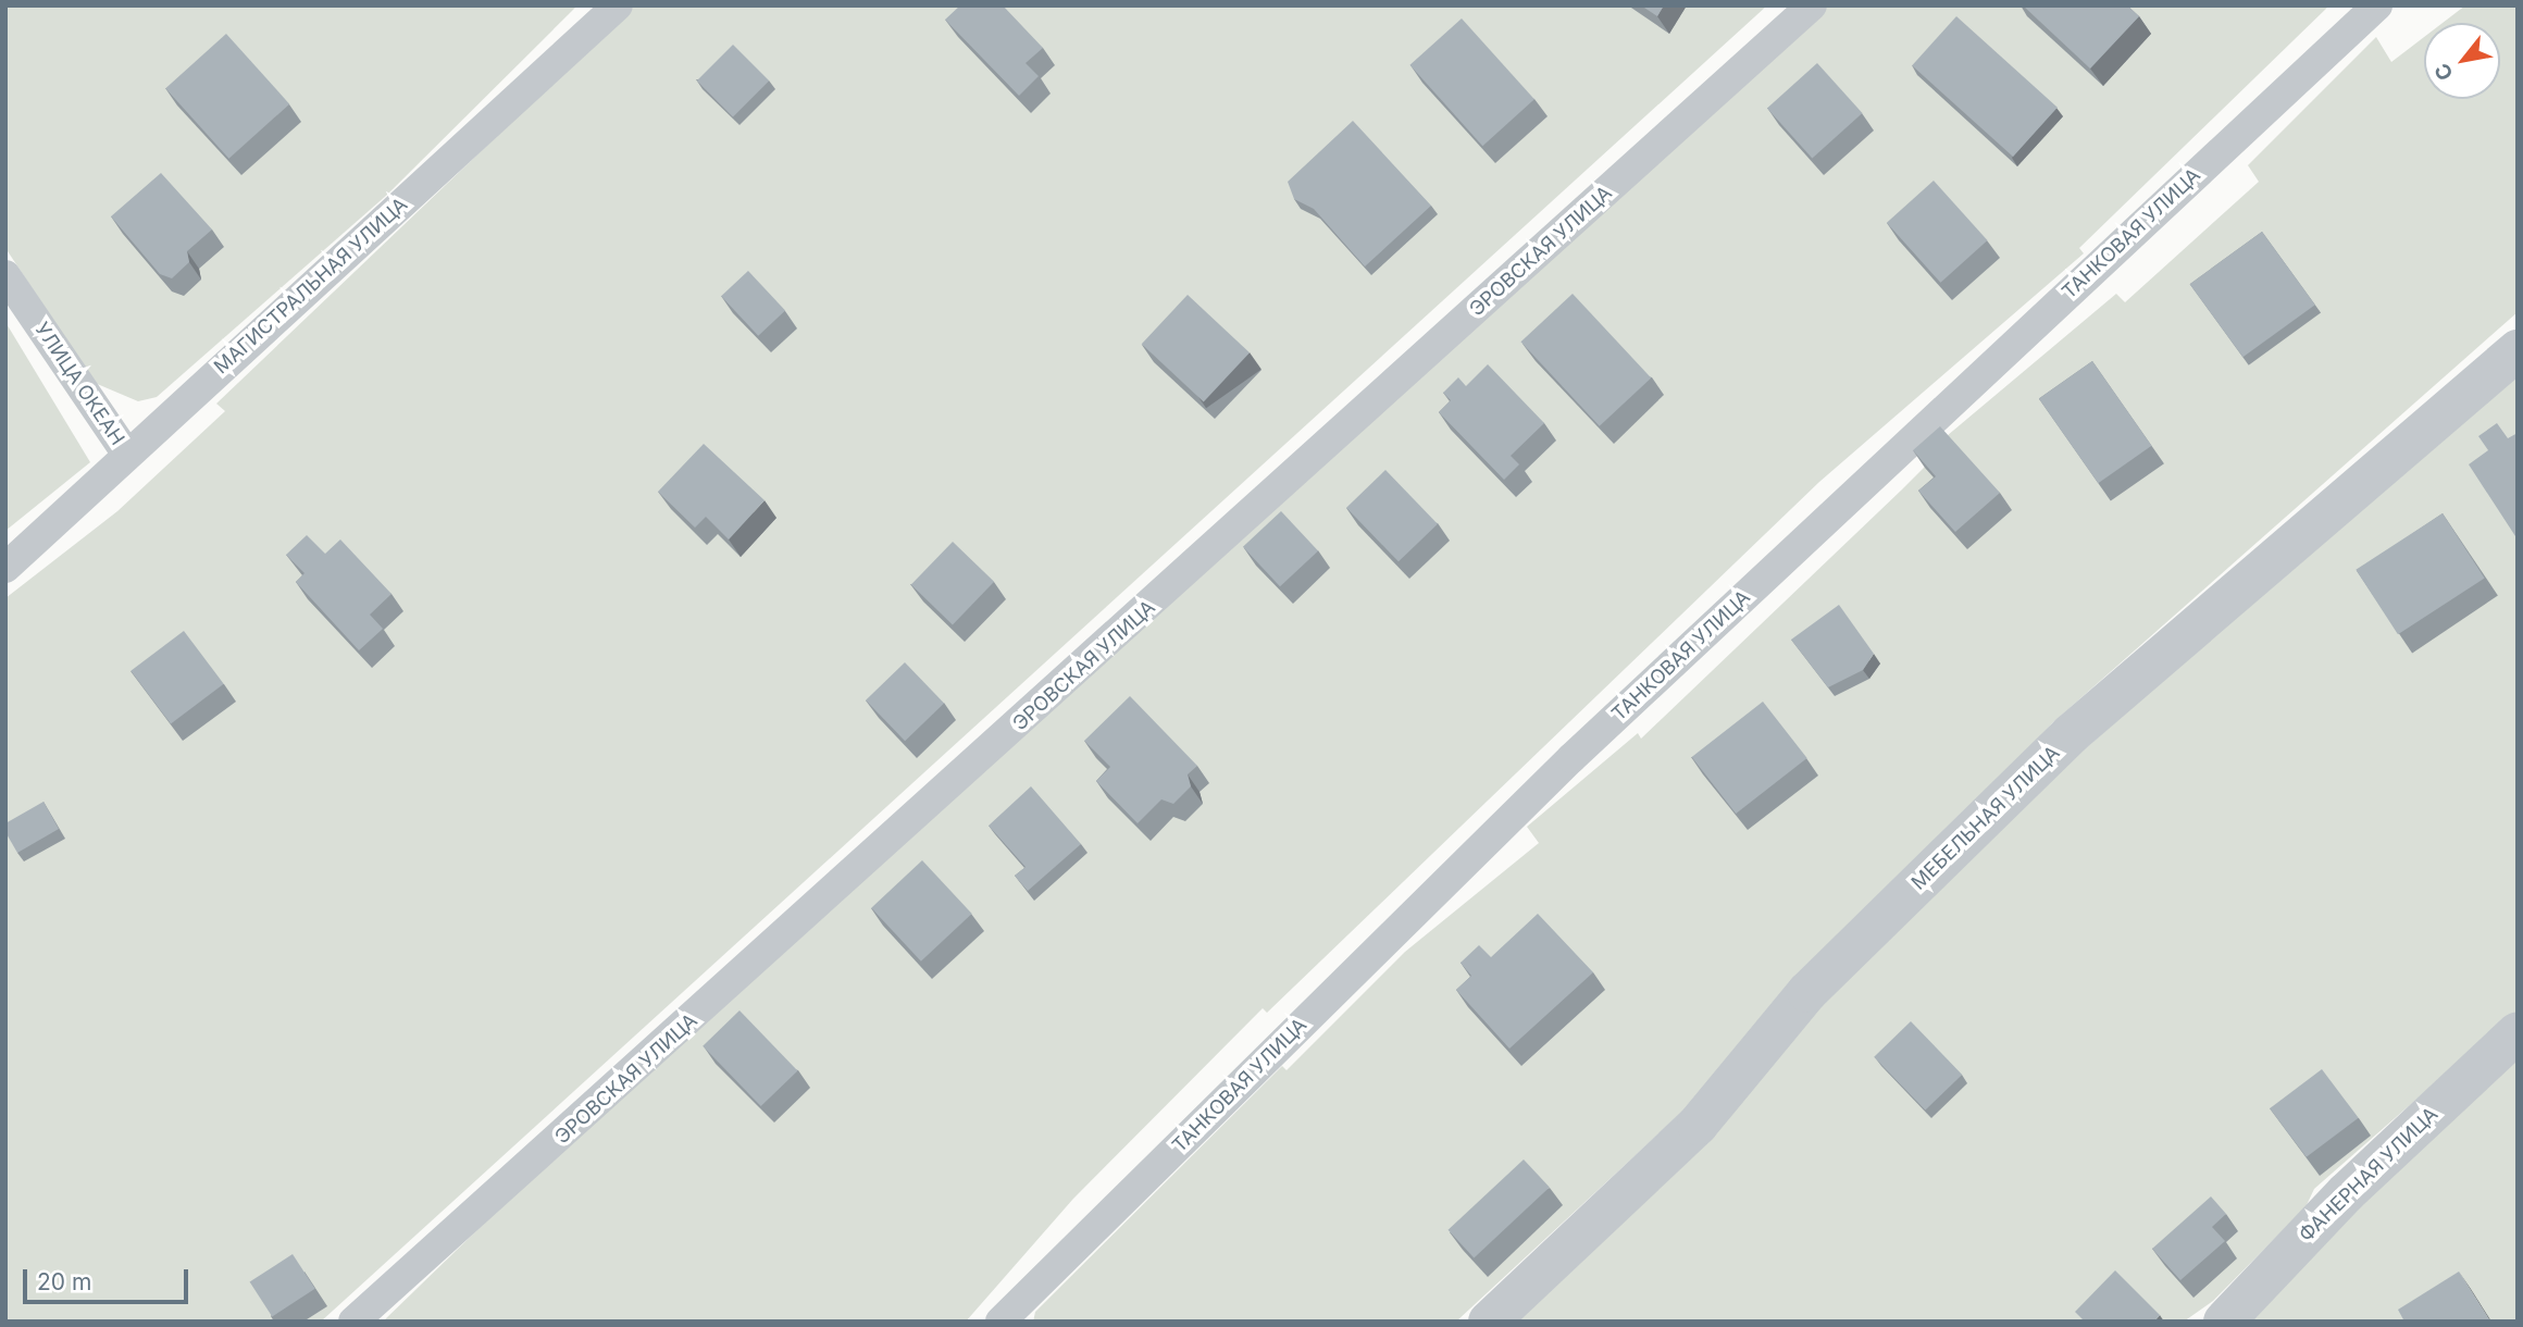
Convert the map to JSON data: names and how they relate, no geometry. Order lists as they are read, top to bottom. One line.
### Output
{"streets":{"street":["МЕБЕЛЬНАЯ УЛИЦА","ФАНЕРНАЯ УЛИЦА"],"lane":["ТАНКОВАЯ УЛИЦА","ЭРОВСКАЯ УЛИЦА","МАГИСТРАЛЬНАЯ УЛИЦА","УЛИЦА ОКЕАН"]},"crossings":[["МАГИСТРАЛЬНАЯ УЛИЦА","УЛИЦА ОКЕАН"]],"scale_bar":"20 m","north":"bottom left"}
